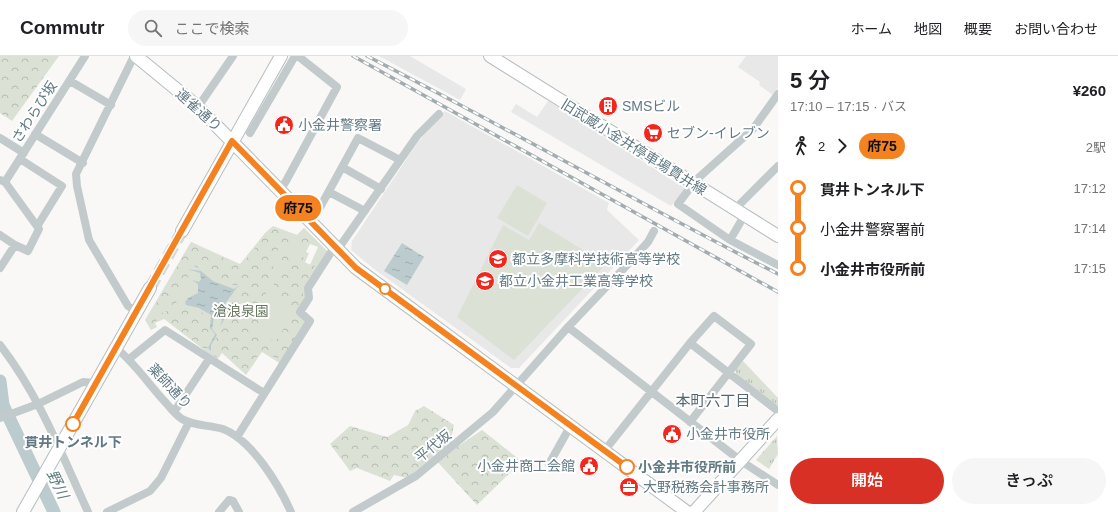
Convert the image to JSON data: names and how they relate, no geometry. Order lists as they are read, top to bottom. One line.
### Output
{"streets":{"main road":["連雀通り","旧武蔵小金井停車場貫井線"],"street":["さわらび坂","薬師通り","平代坂"]},"crossings":[["連雀通り","平代坂"]],"districts":["本町六丁目"],"water":["野川"],"parks":["滄浪泉園"],"places":{"building":["SMSビル"],"public building":["小金井警察署","小金井市役所","小金井商工会館"],"supermarket":["セブン-イレブン"],"school or university":["都立多摩科学技術高等学校","都立小金井工業高等学校"],"other":["貫井トンネル下","小金井市役所前"],"office":["大野税務会計事務所"]},"lines":["bus line 府75"],"page":{"header":"Commutr","search":"ここで検索","nav":["ホーム","地図","概要","お問い合わせ"],"on_map":"府75","heading":["5 分","17:10 – 17:15 · バス","¥260"],"legs":["2","府75","2駅"],"list":[{"name":"貫井トンネル下","value":"17:12"},{"name":"小金井警察署前","value":"17:14"},{"name":"小金井市役所前","value":"17:15"}],"buttons":["開始","きっぷ"]}}
